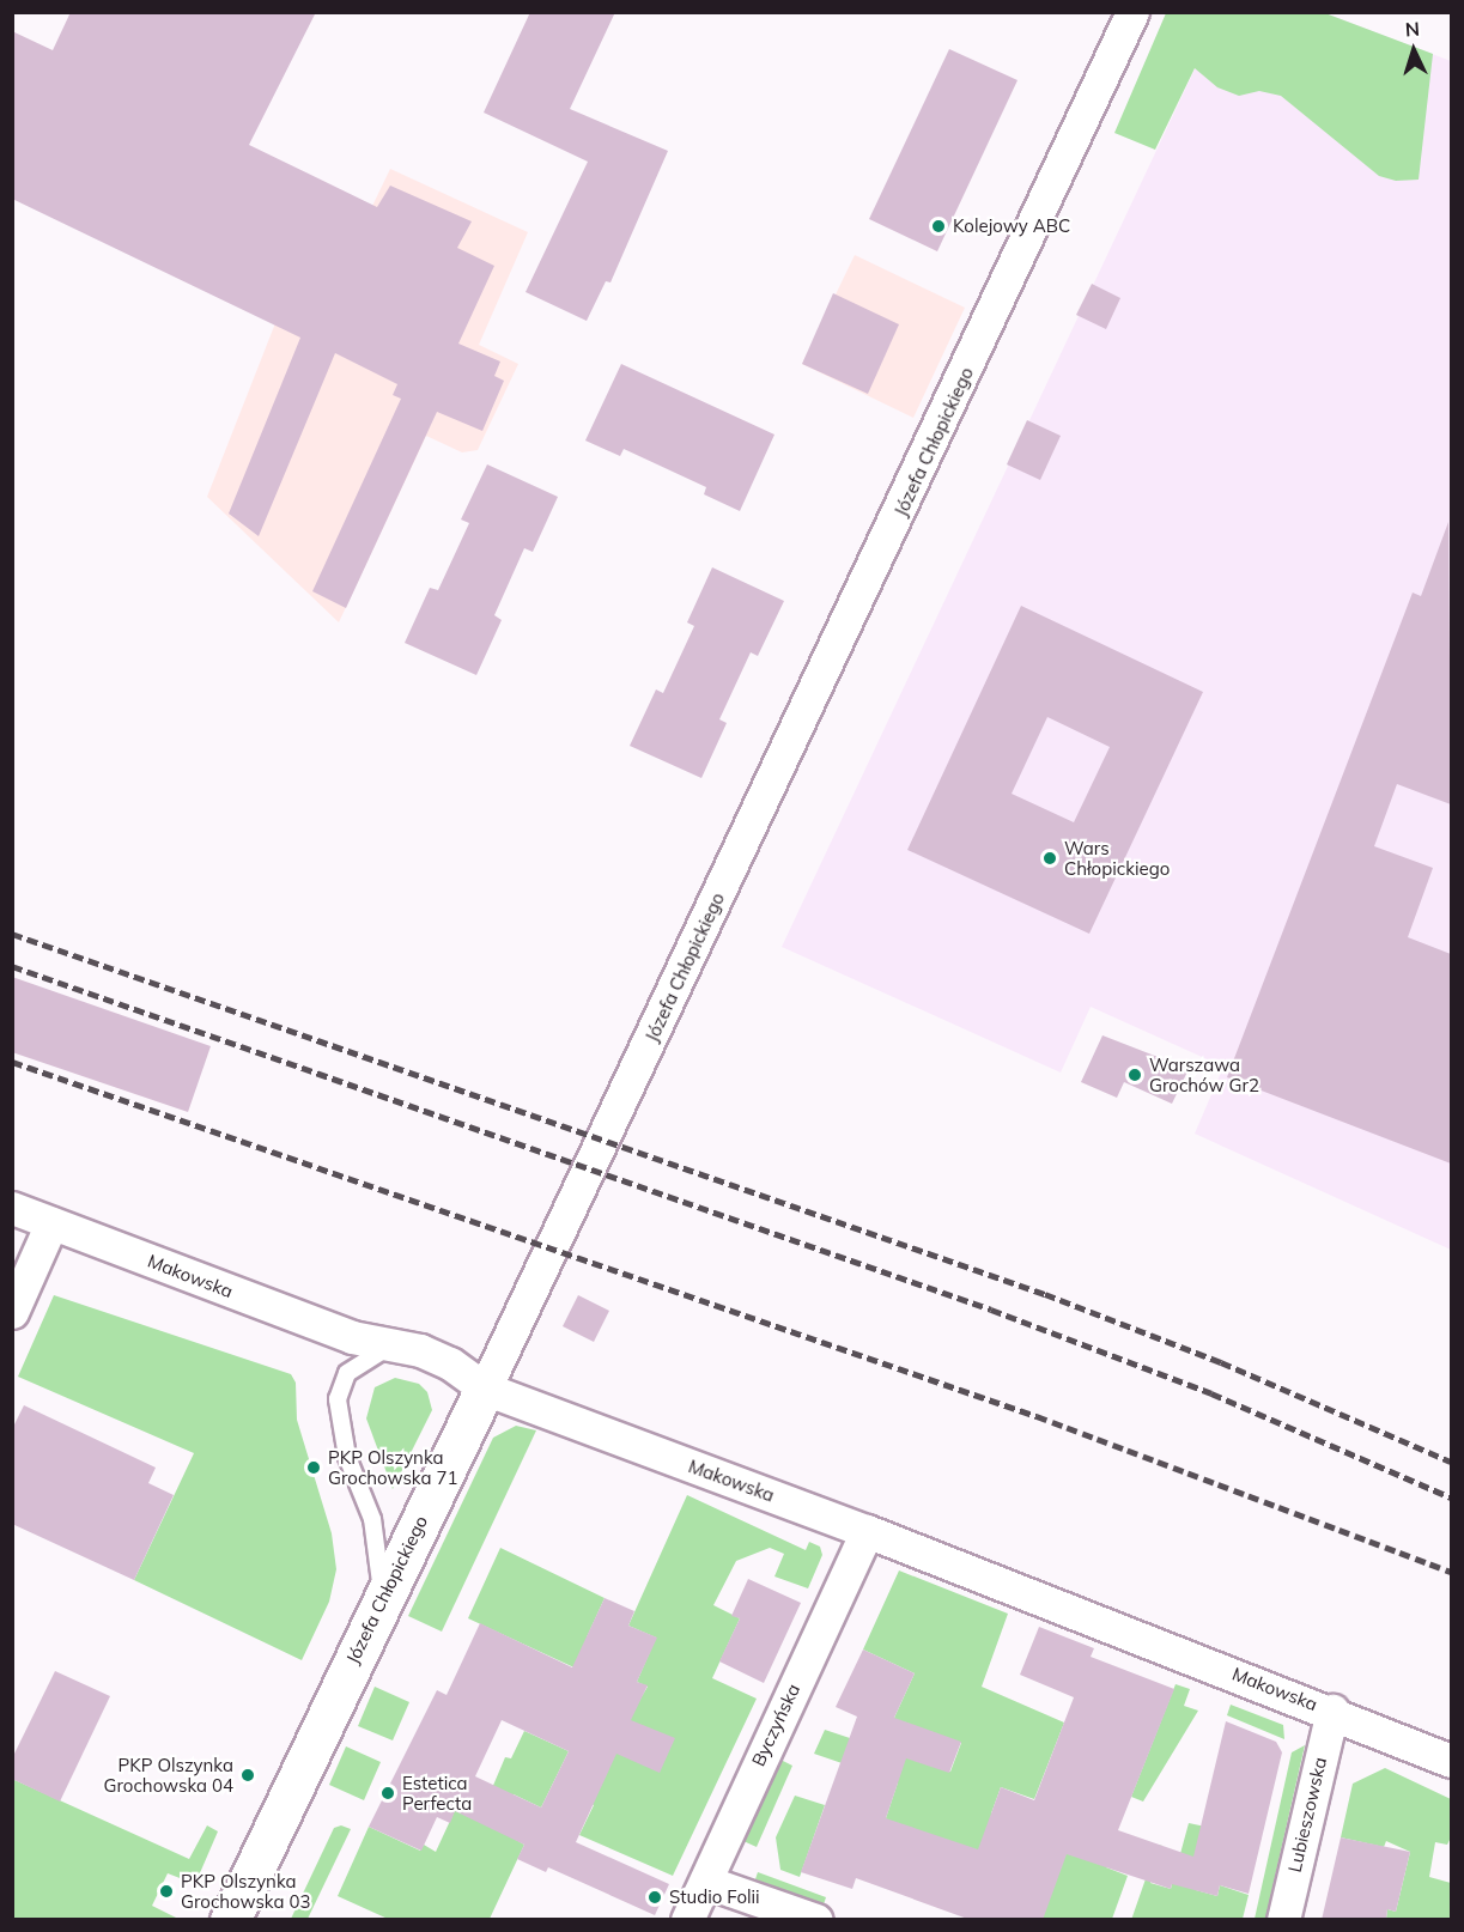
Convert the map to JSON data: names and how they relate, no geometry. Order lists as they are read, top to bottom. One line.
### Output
{"streets":{"street":["Józefa Chłopickiego","Makowska","Byczyńska","Lubieszowska"]},"crossings":[["Józefa Chłopickiego","Makowska"],["Makowska","Byczyńska"],["Makowska","Lubieszowska"]],"places":["Kolejowy ABC","Wars Chłopickiego","Warszawa Grochów Gr2","PKP Olszynka Grochowska 71","PKP Olszynka Grochowska 04","Estetica Perfecta","PKP Olszynka Grochowska 03","Studio Folii"],"north":"top"}
